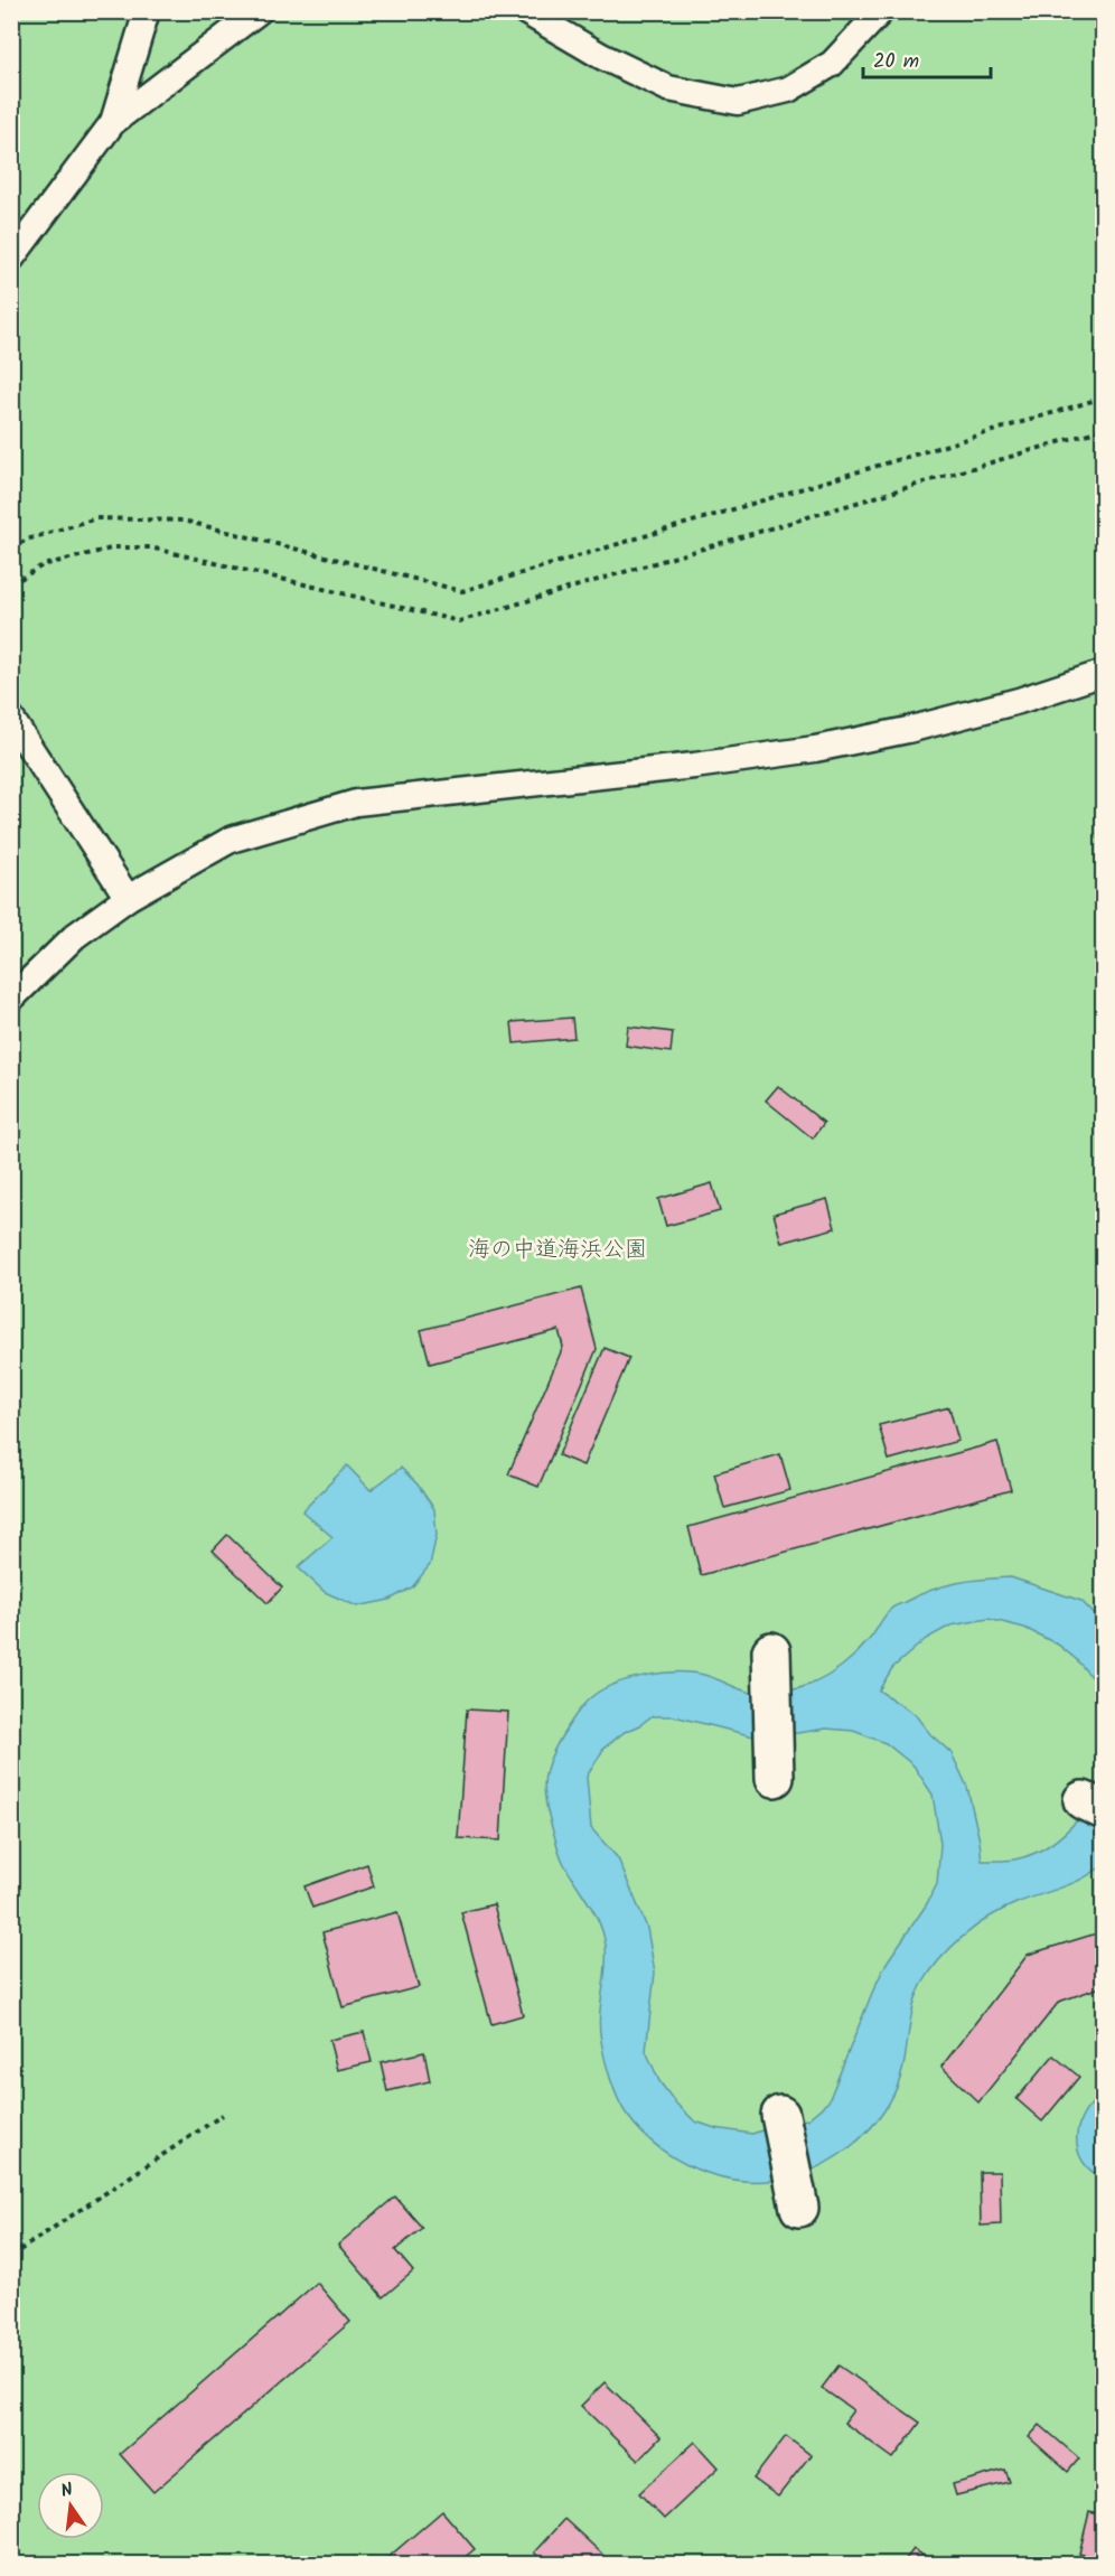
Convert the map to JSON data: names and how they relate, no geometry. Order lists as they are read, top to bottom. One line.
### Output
{"parks":["海の中道海浜公園"],"scale_bar":"20 m","north":"top"}
